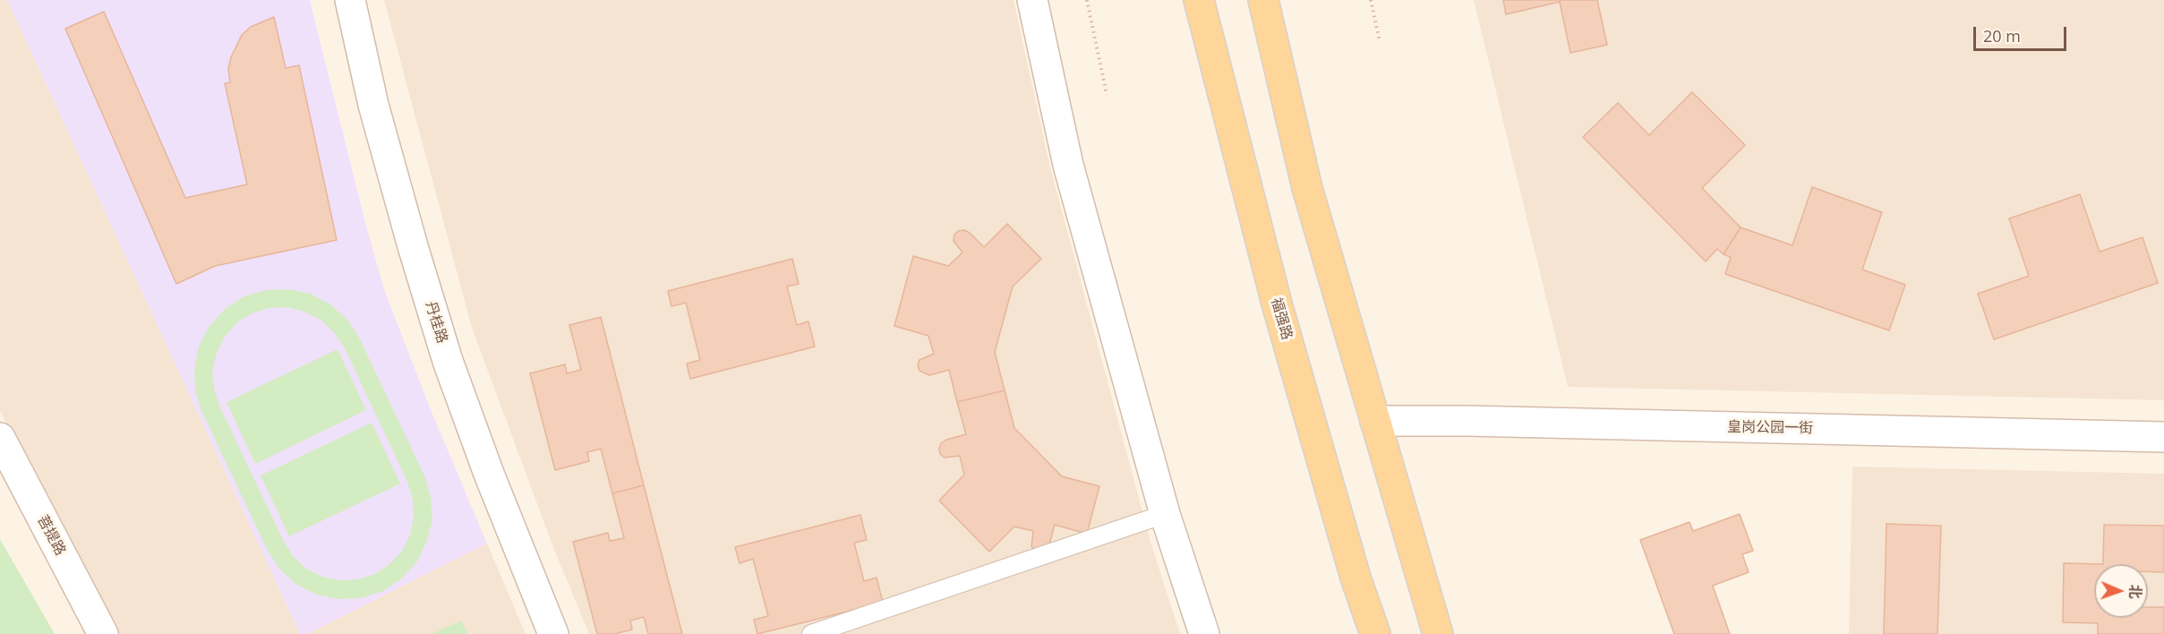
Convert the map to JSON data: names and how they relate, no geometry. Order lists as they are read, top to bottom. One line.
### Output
{"streets":{"main road":["福强路"],"street":["丹桂路","皇岗公园一街","菩提路"]},"scale_bar":"20 m","north":"right"}
